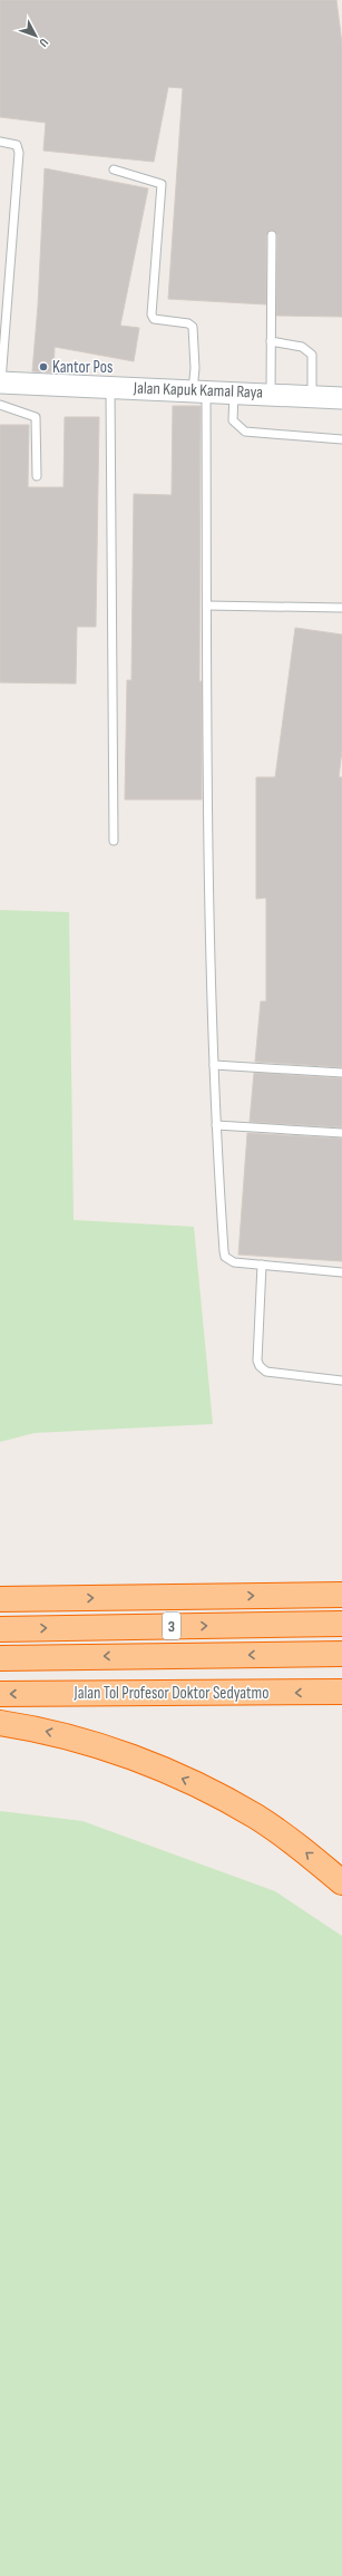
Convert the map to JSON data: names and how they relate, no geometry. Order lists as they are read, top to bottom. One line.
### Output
{"streets":{"highway":["3","Jalan Tol Profesor Doktor Sedyatmo"],"main road":["Jalan Kapuk Kamal Raya"]},"places":["Kantor Pos"],"north":"bottom right"}
